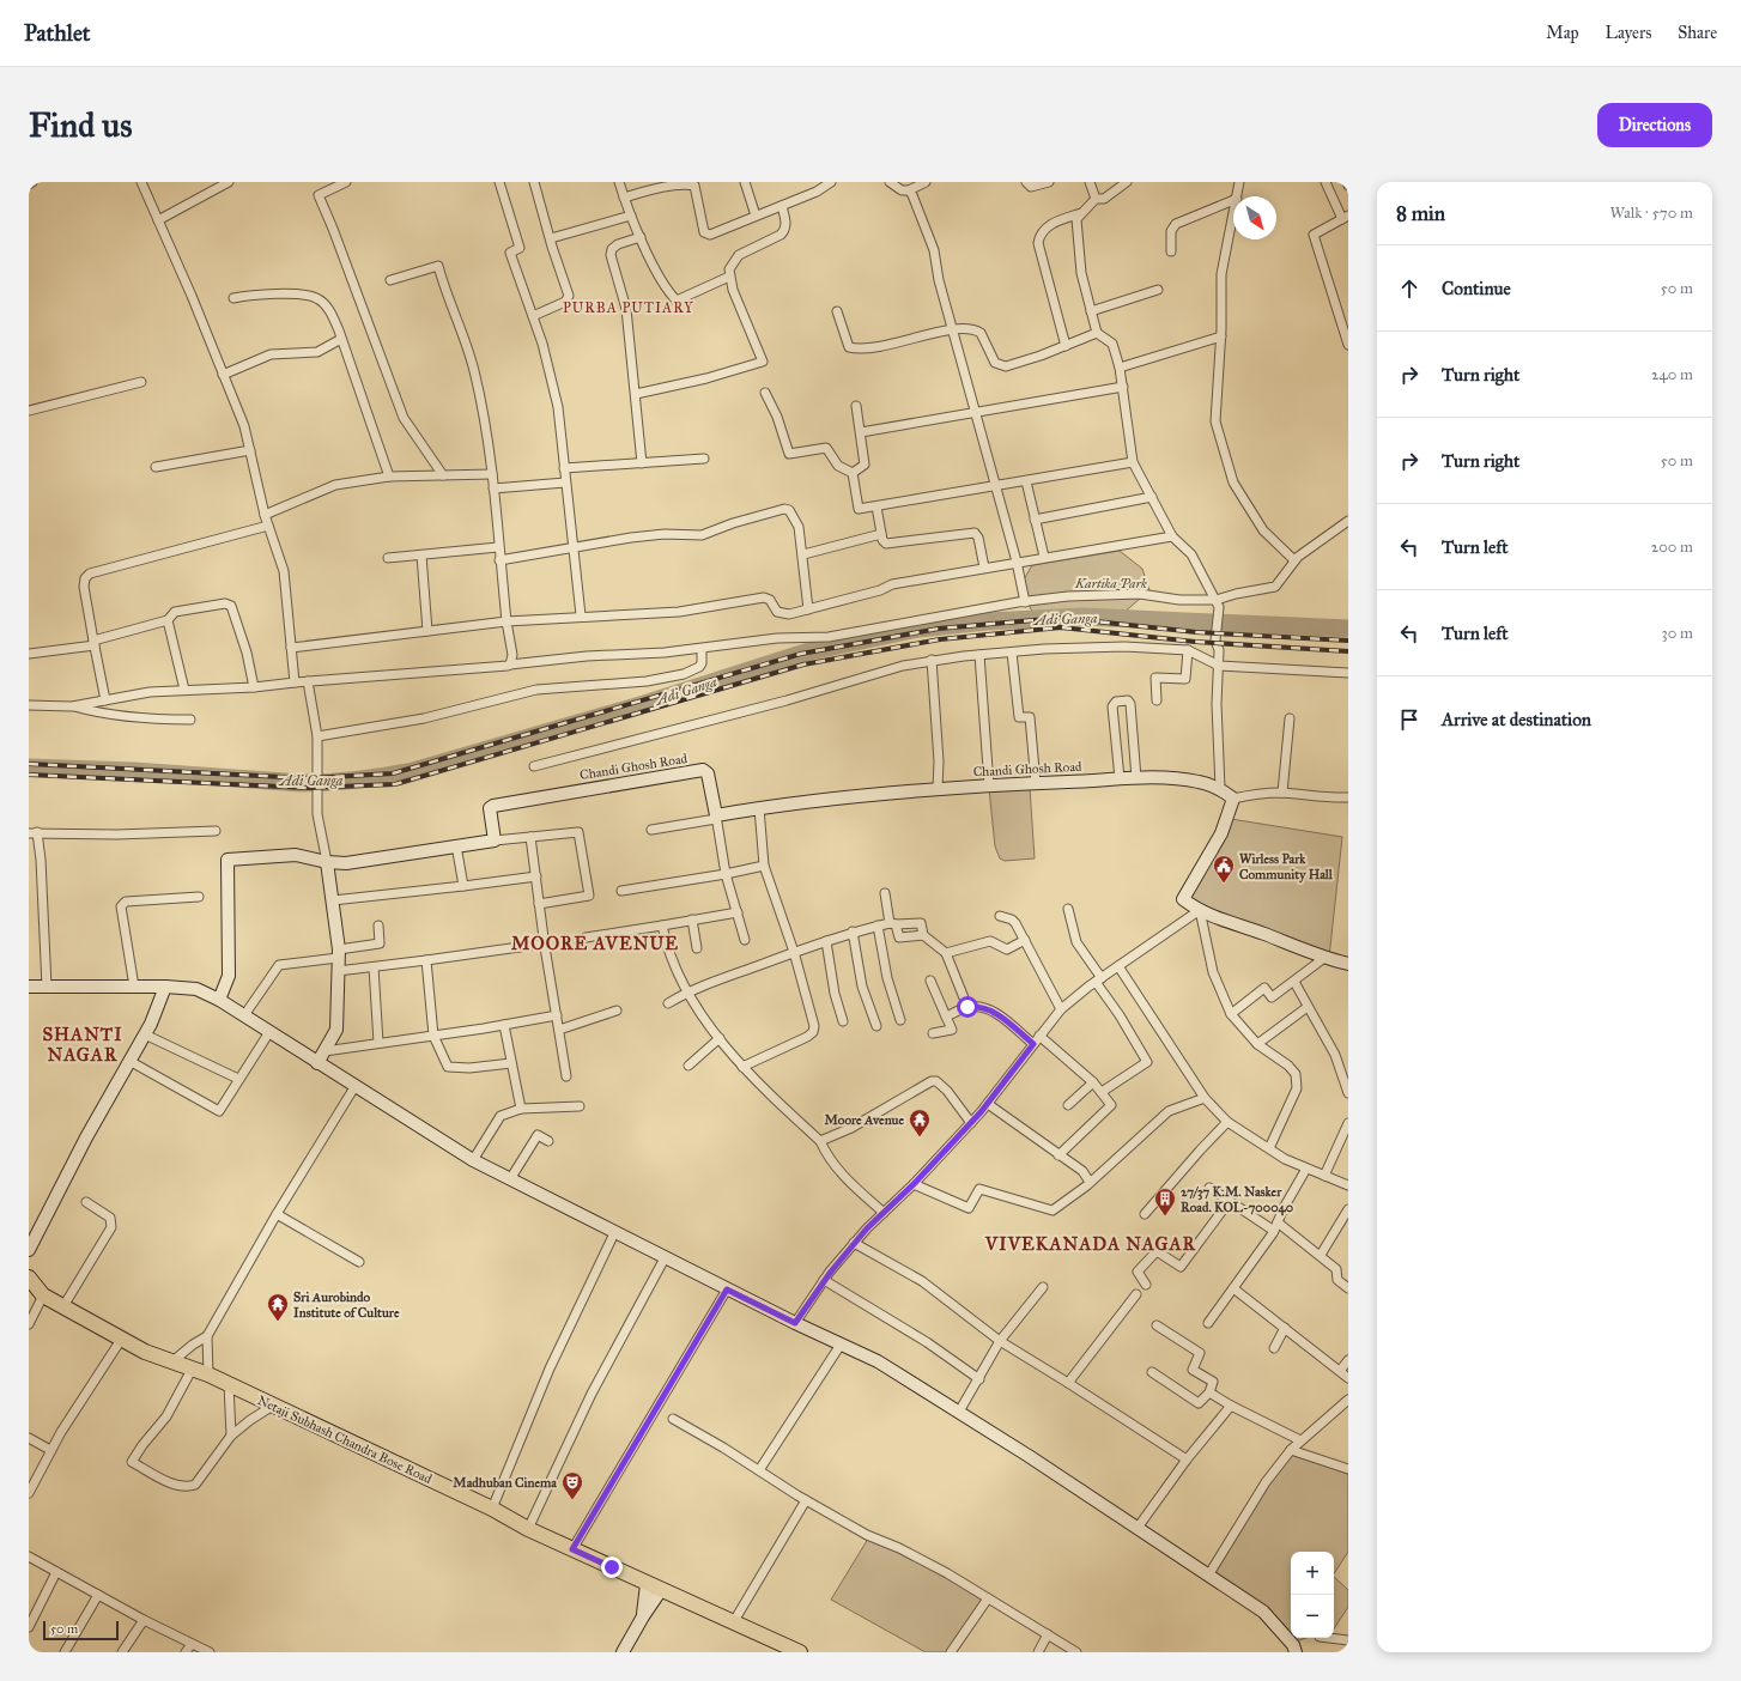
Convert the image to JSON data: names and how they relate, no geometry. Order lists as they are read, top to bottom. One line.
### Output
{"streets":{"main road":["Netaji Subhash Chandra Bose Road"],"street":["Chandi Ghosh Road"]},"districts":["PURBA PUTIARY","MOORE AVENUE","SHANTI NAGAR","VIVEKANADA NAGAR"],"water":["Adi Ganga"],"parks":["Kartika Park"],"places":{"public building":["Wirless Park Community Hall"],"temple":["Moore Avenue","Sri Aurobindo Institute of Culture"],"building":["27/37 K.M. Nasker Road. KOL-700040"],"theatre":["Madhuban Cinema"]},"scale_bar":"50 m","north":"bottom right","page":{"header":"Pathlet","nav":["Map","Layers","Share"],"buttons":"Directions","title":"Find us","heading":["8 min","Walk · 570 m"],"list":[["Continue","50 m"],["Turn right","240 m"],["Turn right","50 m"],["Turn left","200 m"],["Turn left","30 m"],"Arrive at destination"],"map_buttons":["+","−"],"scale":"50 m"}}
